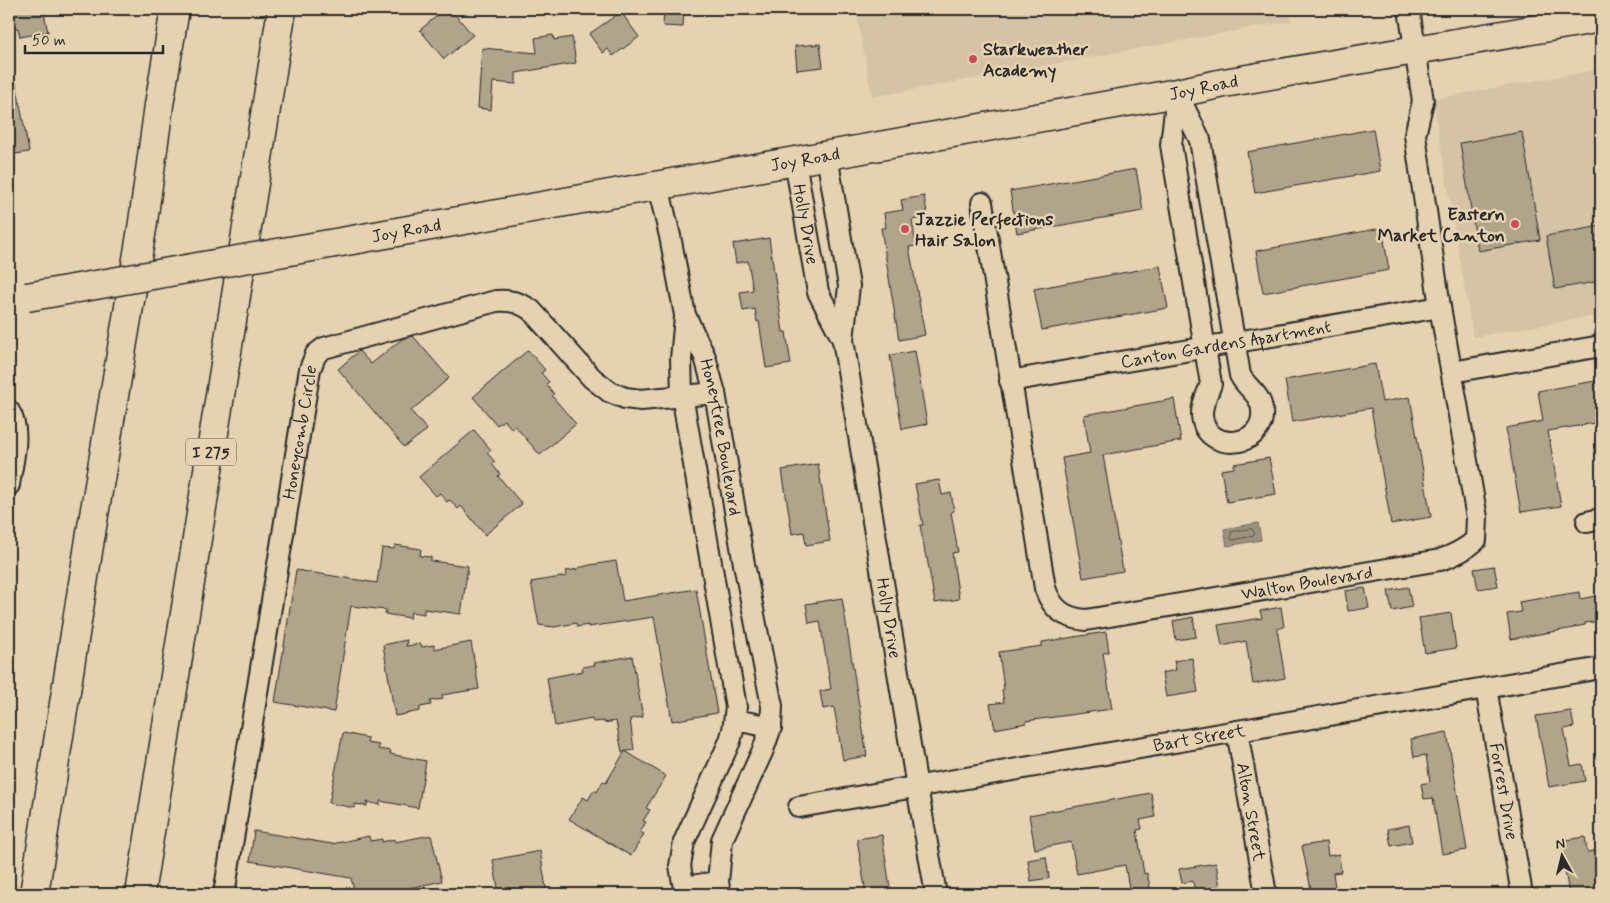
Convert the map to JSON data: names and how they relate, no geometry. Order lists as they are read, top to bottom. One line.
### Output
{"streets":{"main road":["Joy Road","I 275"],"street":["Holly Drive","Canton Gardens Apartment","Honeycomb Circle","Honeytree Boulevard","Walton Boulevard","Bart Street","Forrest Drive","Alton Street"]},"crossings":[["Joy Road","Holly Drive"],["Joy Road","Honeytree Boulevard"],["Joy Road","Walton Boulevard"],["Holly Drive","Bart Street"],["Canton Gardens Apartment","Walton Boulevard"],["Honeycomb Circle","Honeytree Boulevard"],["Bart Street","Forrest Drive"],["Bart Street","Alton Street"]],"places":["Starkweather Academy","Eastern Market Canton","Jazzie Perfections Hair Salon"],"scale_bar":"50 m","north":"top"}
